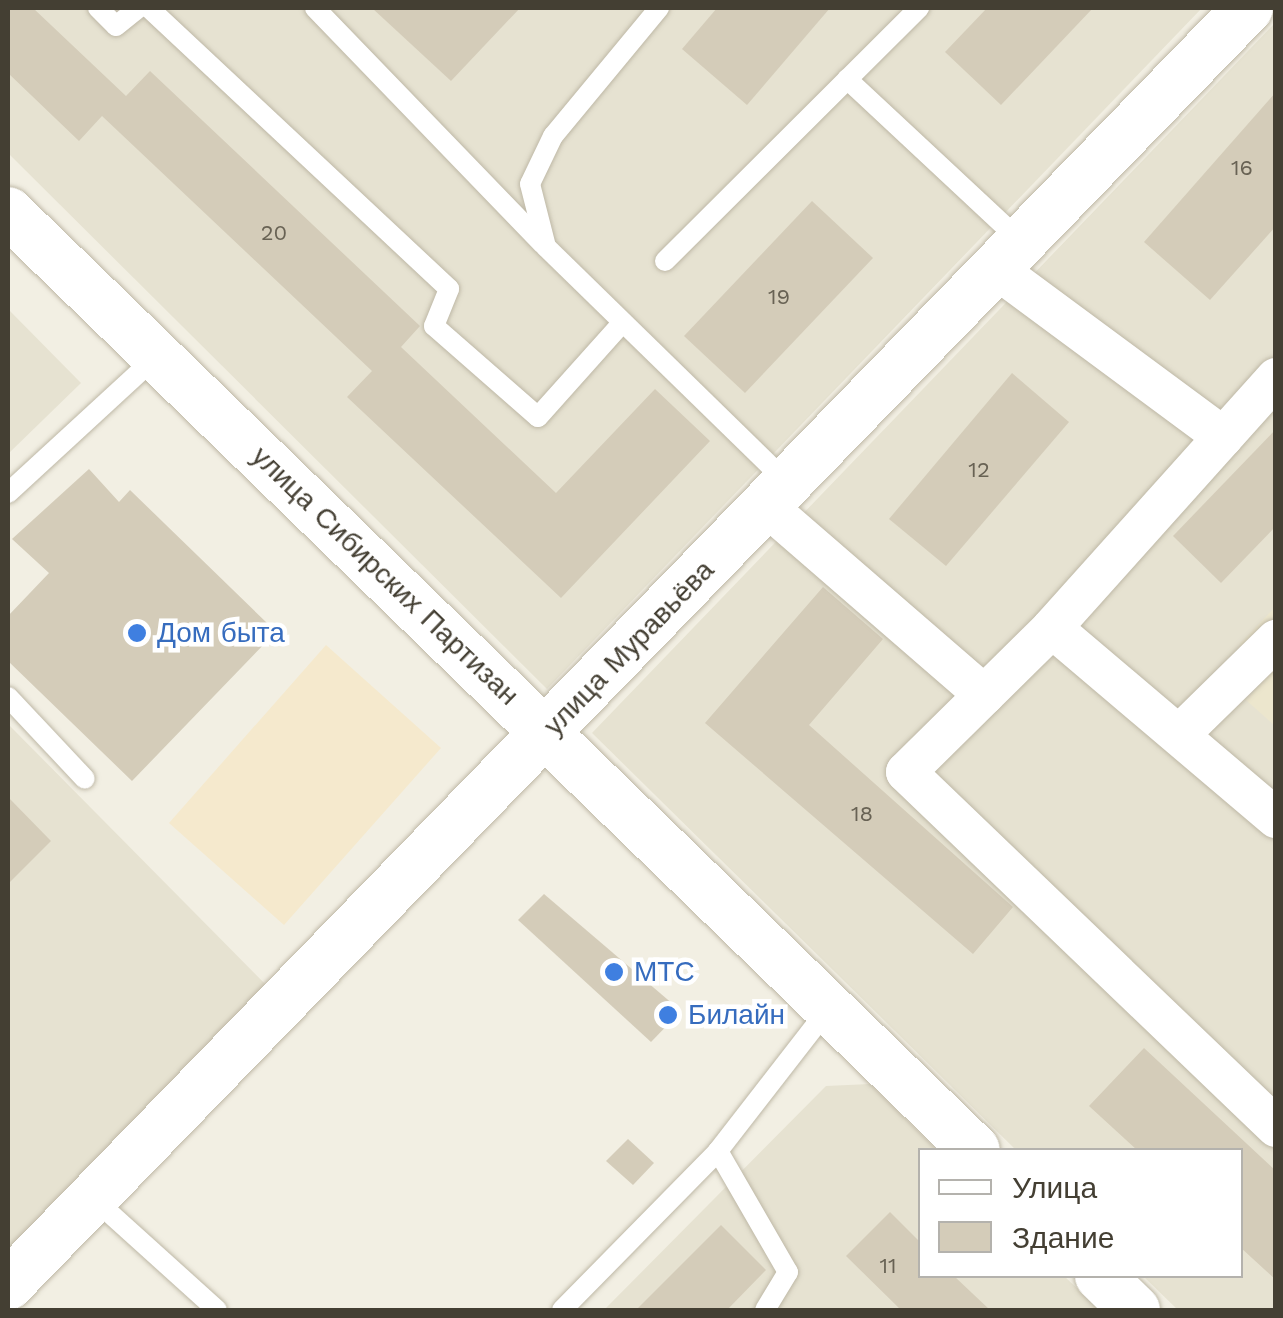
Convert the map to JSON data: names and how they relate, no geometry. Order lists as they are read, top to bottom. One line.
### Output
{"streets":{"street":["улица Сибирских Партизан","улица Муравьёва"]},"crossings":[["улица Сибирских Партизан","улица Муравьёва"]],"places":["Дом быта","МТС","Билайн"],"house_numbers":["16","20","19","12","18","11"],"legend":["Улица","Здание"]}
